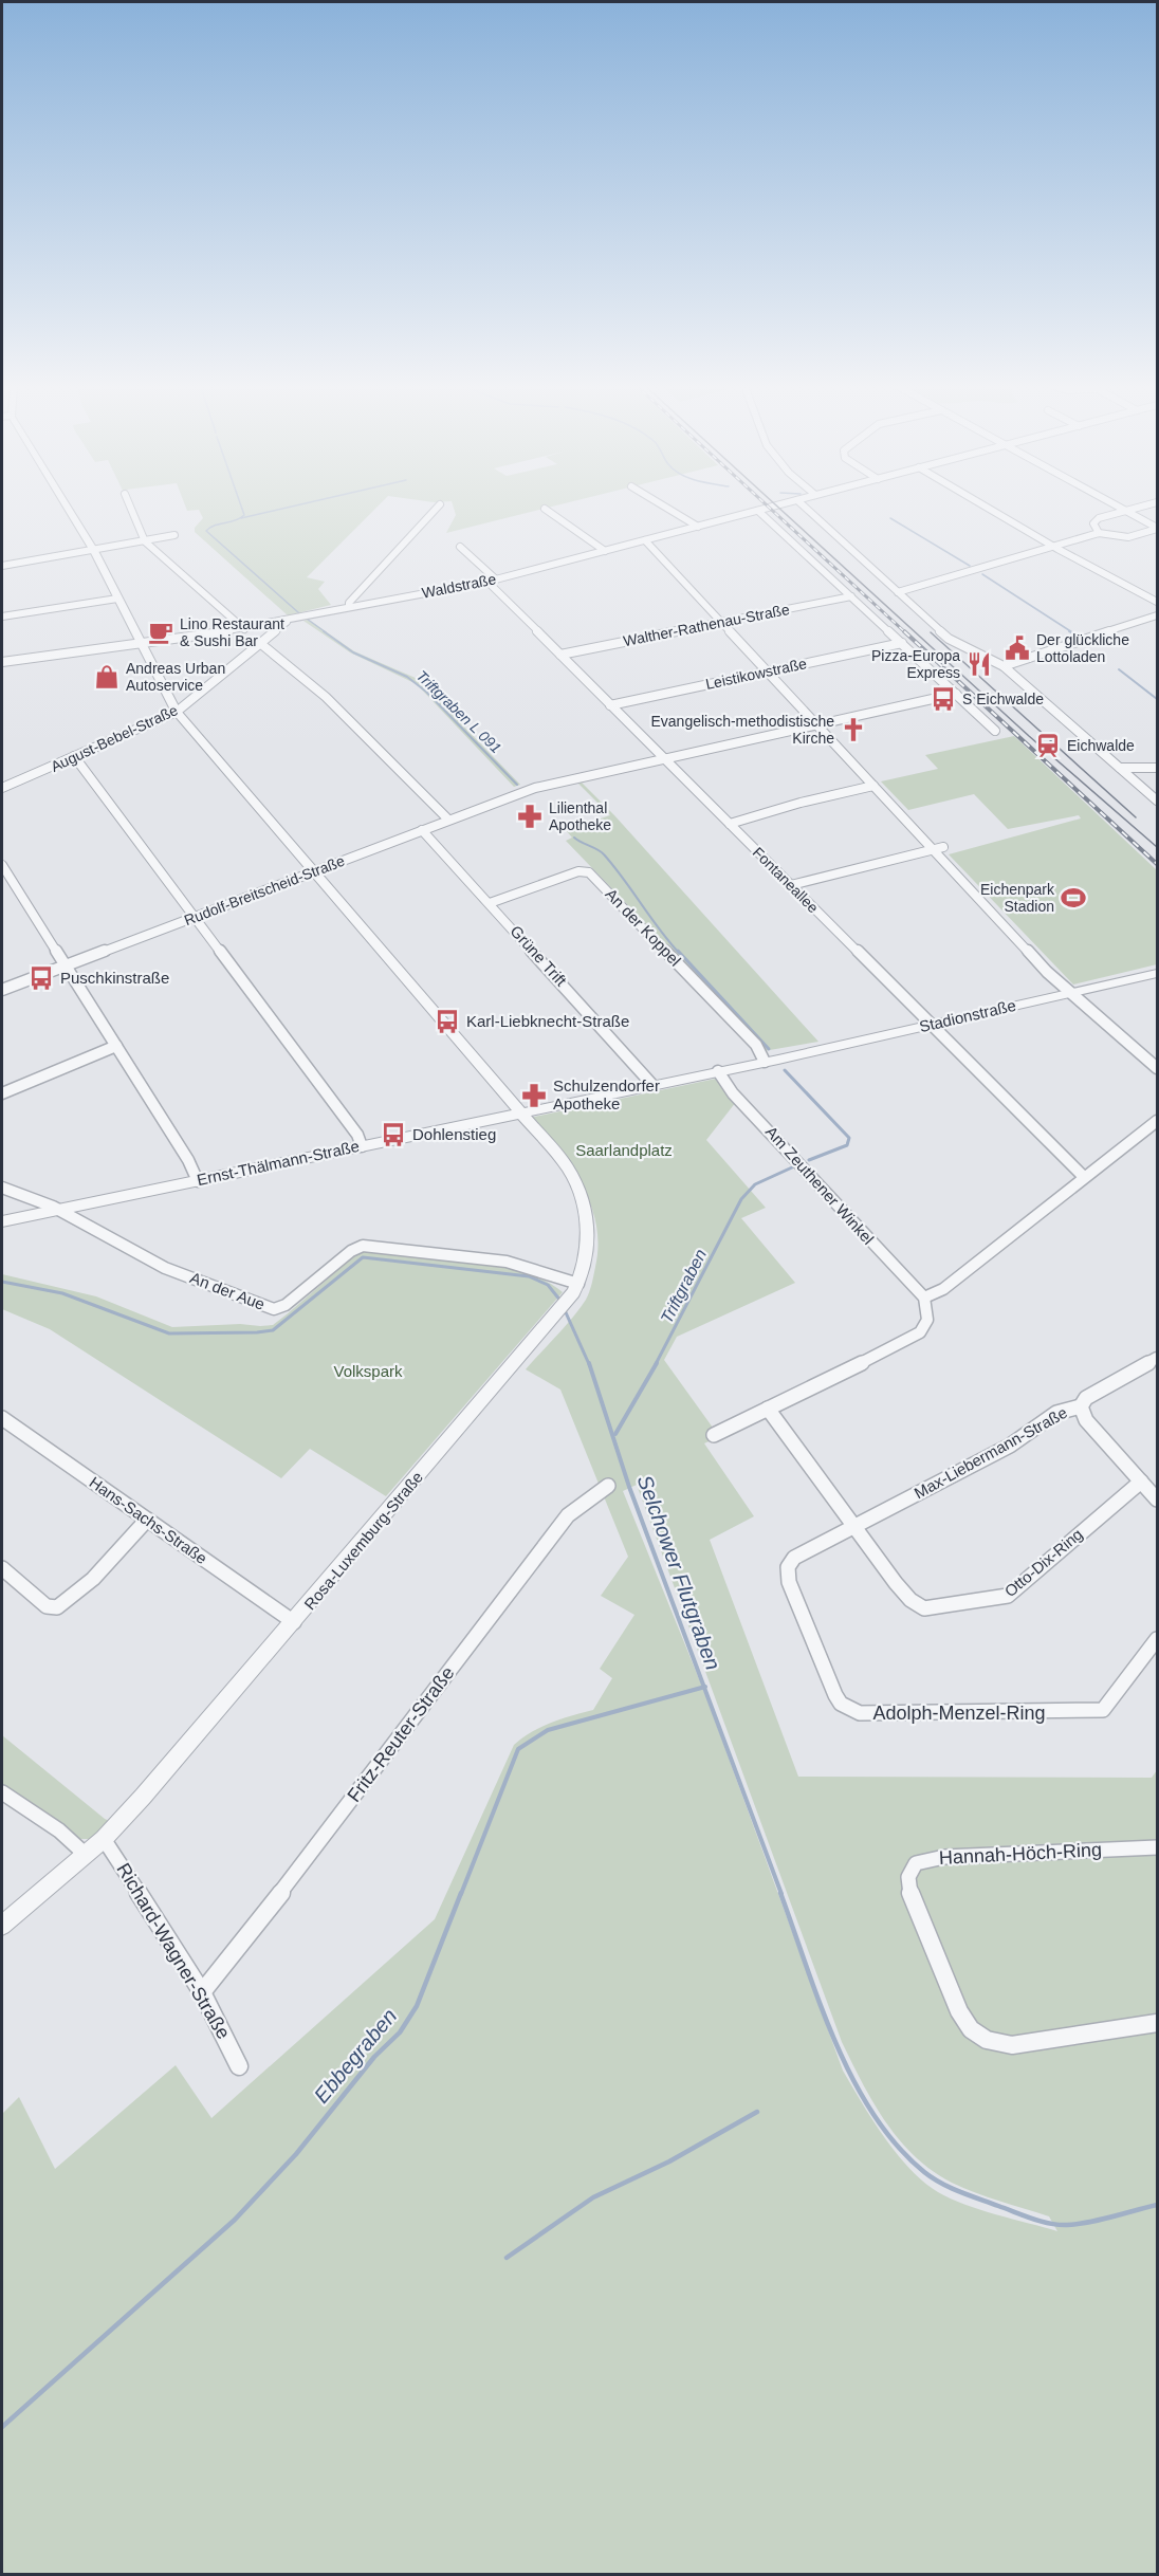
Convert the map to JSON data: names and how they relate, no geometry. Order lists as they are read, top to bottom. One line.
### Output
{"streets":{"street":["Waldstraße","Walther-Rathenau-Straße","Leistikowstraße","August-Bebel-Straße","Fontaneallee","Rudolf-Breitscheid-Straße","An der Koppel","Grüne Trift","Stadionstraße","Ernst-Thälmann-Straße","Am Zeuthener Winkel","An der Aue","Max-Liebermann-Straße","Hans-Sachs-Straße","Rosa-Luxemburg-Straße","Otto-Dix-Ring","Adolph-Menzel-Ring","Fritz-Reuter-Straße","Hannah-Höch-Ring","Richard-Wagner-Straße"]},"crossings":[["Waldstraße","Fontaneallee"],["Walther-Rathenau-Straße","Fontaneallee"],["Leistikowstraße","Fontaneallee"],["Fontaneallee","Rudolf-Breitscheid-Straße"],["Fontaneallee","Stadionstraße"],["Rudolf-Breitscheid-Straße","Grüne Trift"],["An der Koppel","Grüne Trift"],["An der Koppel","Ernst-Thälmann-Straße"],["Grüne Trift","Ernst-Thälmann-Straße"],["Stadionstraße","Ernst-Thälmann-Straße"],["Ernst-Thälmann-Straße","Am Zeuthener Winkel"],["Ernst-Thälmann-Straße","An der Aue"],["Ernst-Thälmann-Straße","Rosa-Luxemburg-Straße"],["An der Aue","Rosa-Luxemburg-Straße"],["Max-Liebermann-Straße","Otto-Dix-Ring"],["Max-Liebermann-Straße","Adolph-Menzel-Ring"],["Hans-Sachs-Straße","Rosa-Luxemburg-Straße"],["Rosa-Luxemburg-Straße","Richard-Wagner-Straße"],["Otto-Dix-Ring","Adolph-Menzel-Ring"],["Fritz-Reuter-Straße","Richard-Wagner-Straße"]],"water":["Triftgraben L 091","Triftgraben","Selchower Flutgraben","Ebbegraben"],"parks":["Saarlandplatz","Volkspark"],"places":{"cafe":["Lino Restaurant & Sushi Bar"],"public building":["Der glückliche Lottoladen"],"restaurant":["Pizza-Europa Express"],"shop":["Andreas Urban Autoservice"],"bus stop":["S Eichwalde","Puschkinstraße","Karl-Liebknecht-Straße","Dohlenstieg"],"church":["Evangelisch-methodistische Kirche"],"station":["Eichwalde"],"pharmacy":["Lilienthal Apotheke","Schulzendorfer Apotheke"],"sports":["Eichenpark Stadion"]}}
